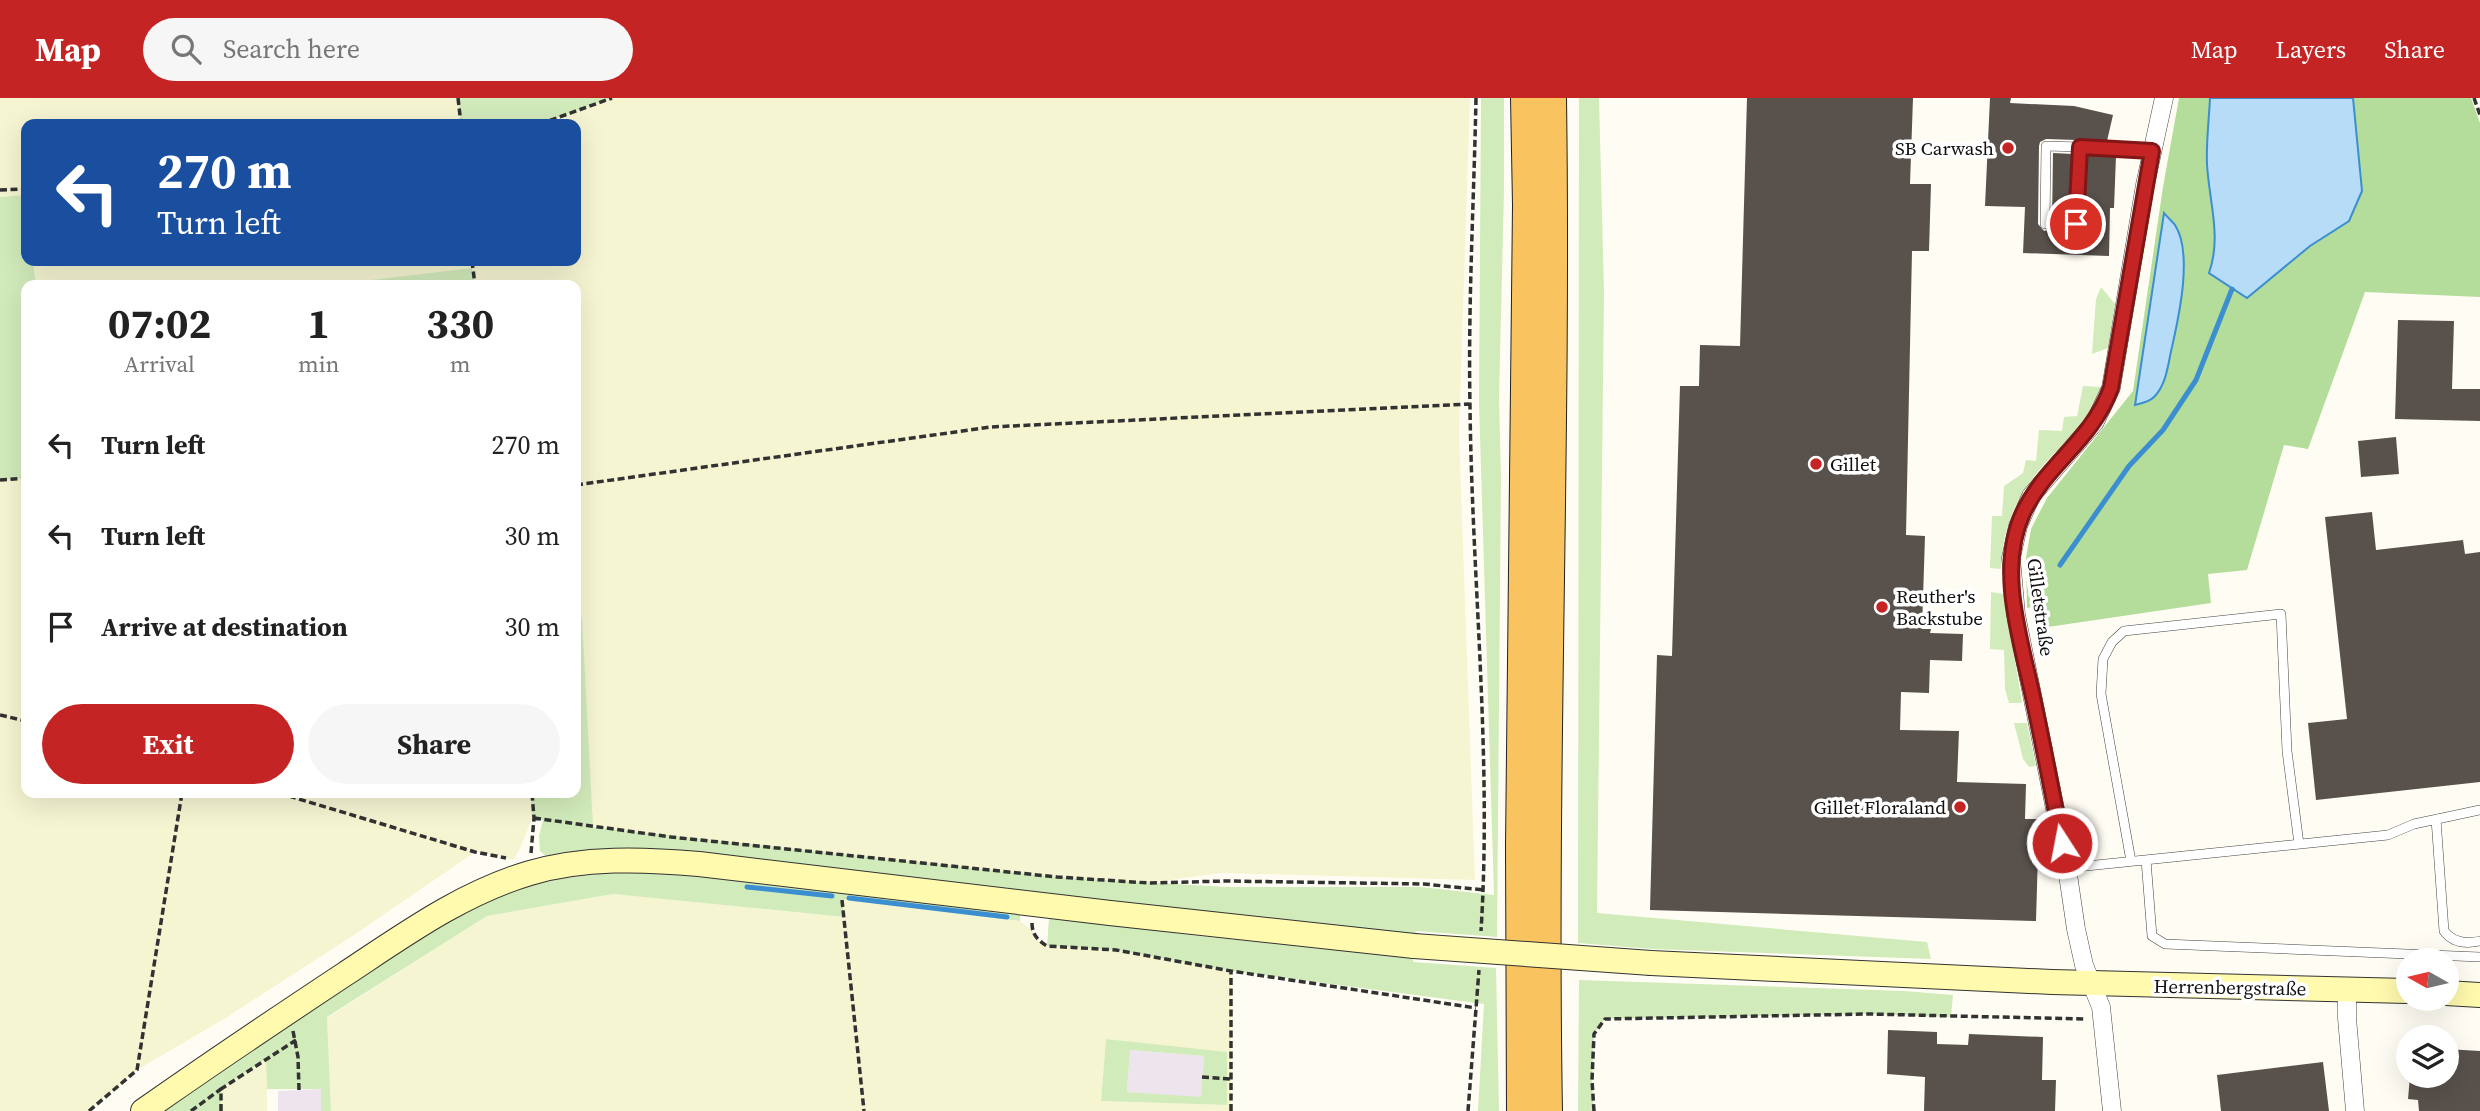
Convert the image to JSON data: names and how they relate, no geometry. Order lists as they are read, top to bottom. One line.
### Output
{"streets":{"main road":["Herrenbergstraße"],"street":["Gilletstraße"]},"crossings":[["Gilletstraße","Herrenbergstraße"]],"places":["SB Carwash","Gillet","Reuther's Backstube","Gillet Floraland"],"north":"left","page":{"header":"Map","search":"Search here","nav":["Map","Layers","Share"],"turn":["270 m","Turn left"],"eta":["07:02","Arrival","1","min","330","m"],"list":[{"name":"Turn left","value":"270 m"},{"name":"Turn left","value":"30 m"},{"name":"Arrive at destination","value":"30 m"}],"buttons":["Exit","Share"]}}
